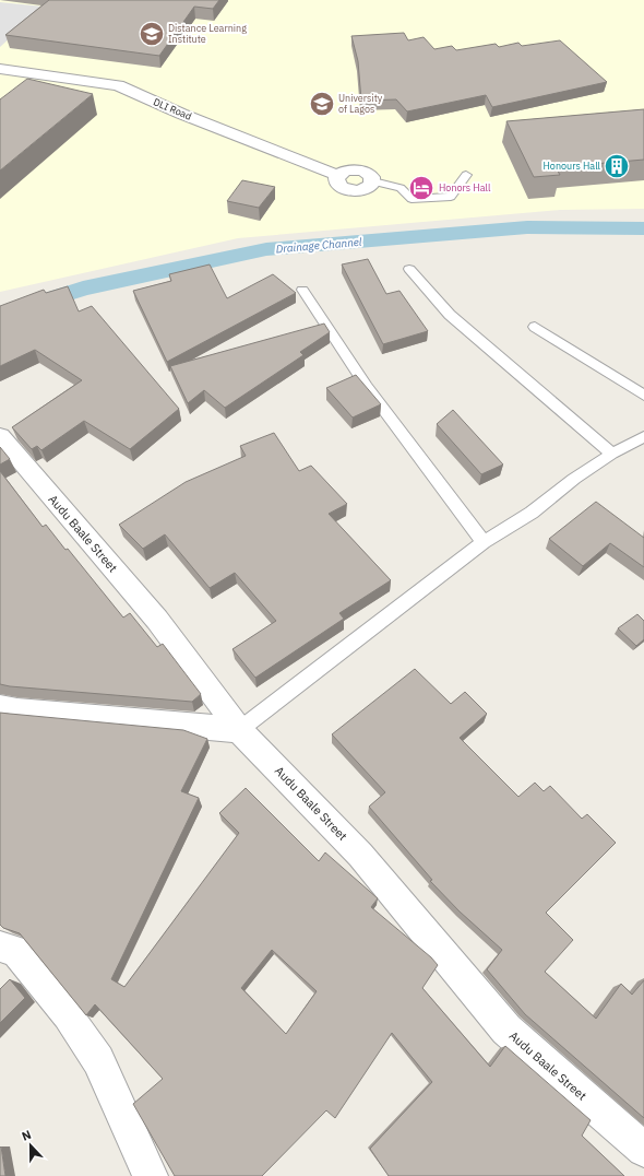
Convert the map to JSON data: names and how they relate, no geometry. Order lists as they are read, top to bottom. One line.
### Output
{"streets":{"street":["DLI Road","Audu Baale Street"]},"water":["Drainage Channel"],"places":{"school or university":["Distance Learning Institute","University of Lagos"],"building":["Honours Hall"],"hotel":["Honors Hall"]},"north":"top"}
